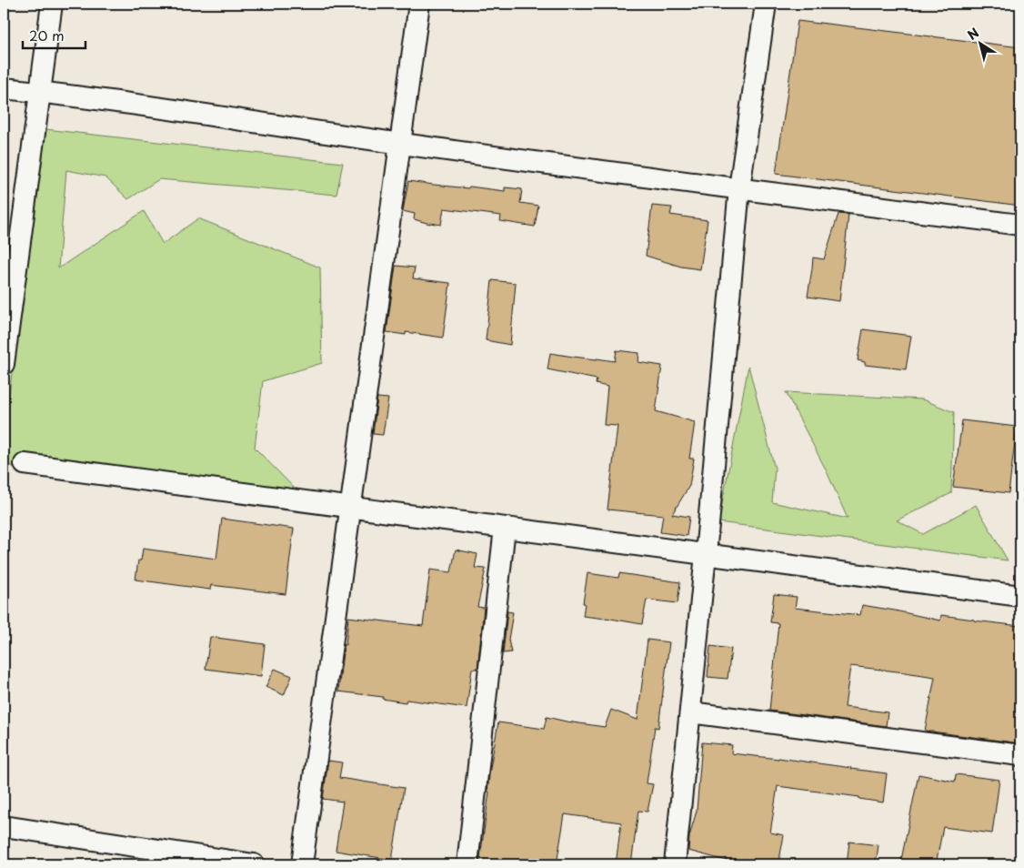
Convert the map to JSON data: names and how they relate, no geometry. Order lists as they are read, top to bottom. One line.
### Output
{"scale_bar":"20 m","north":"top left"}
